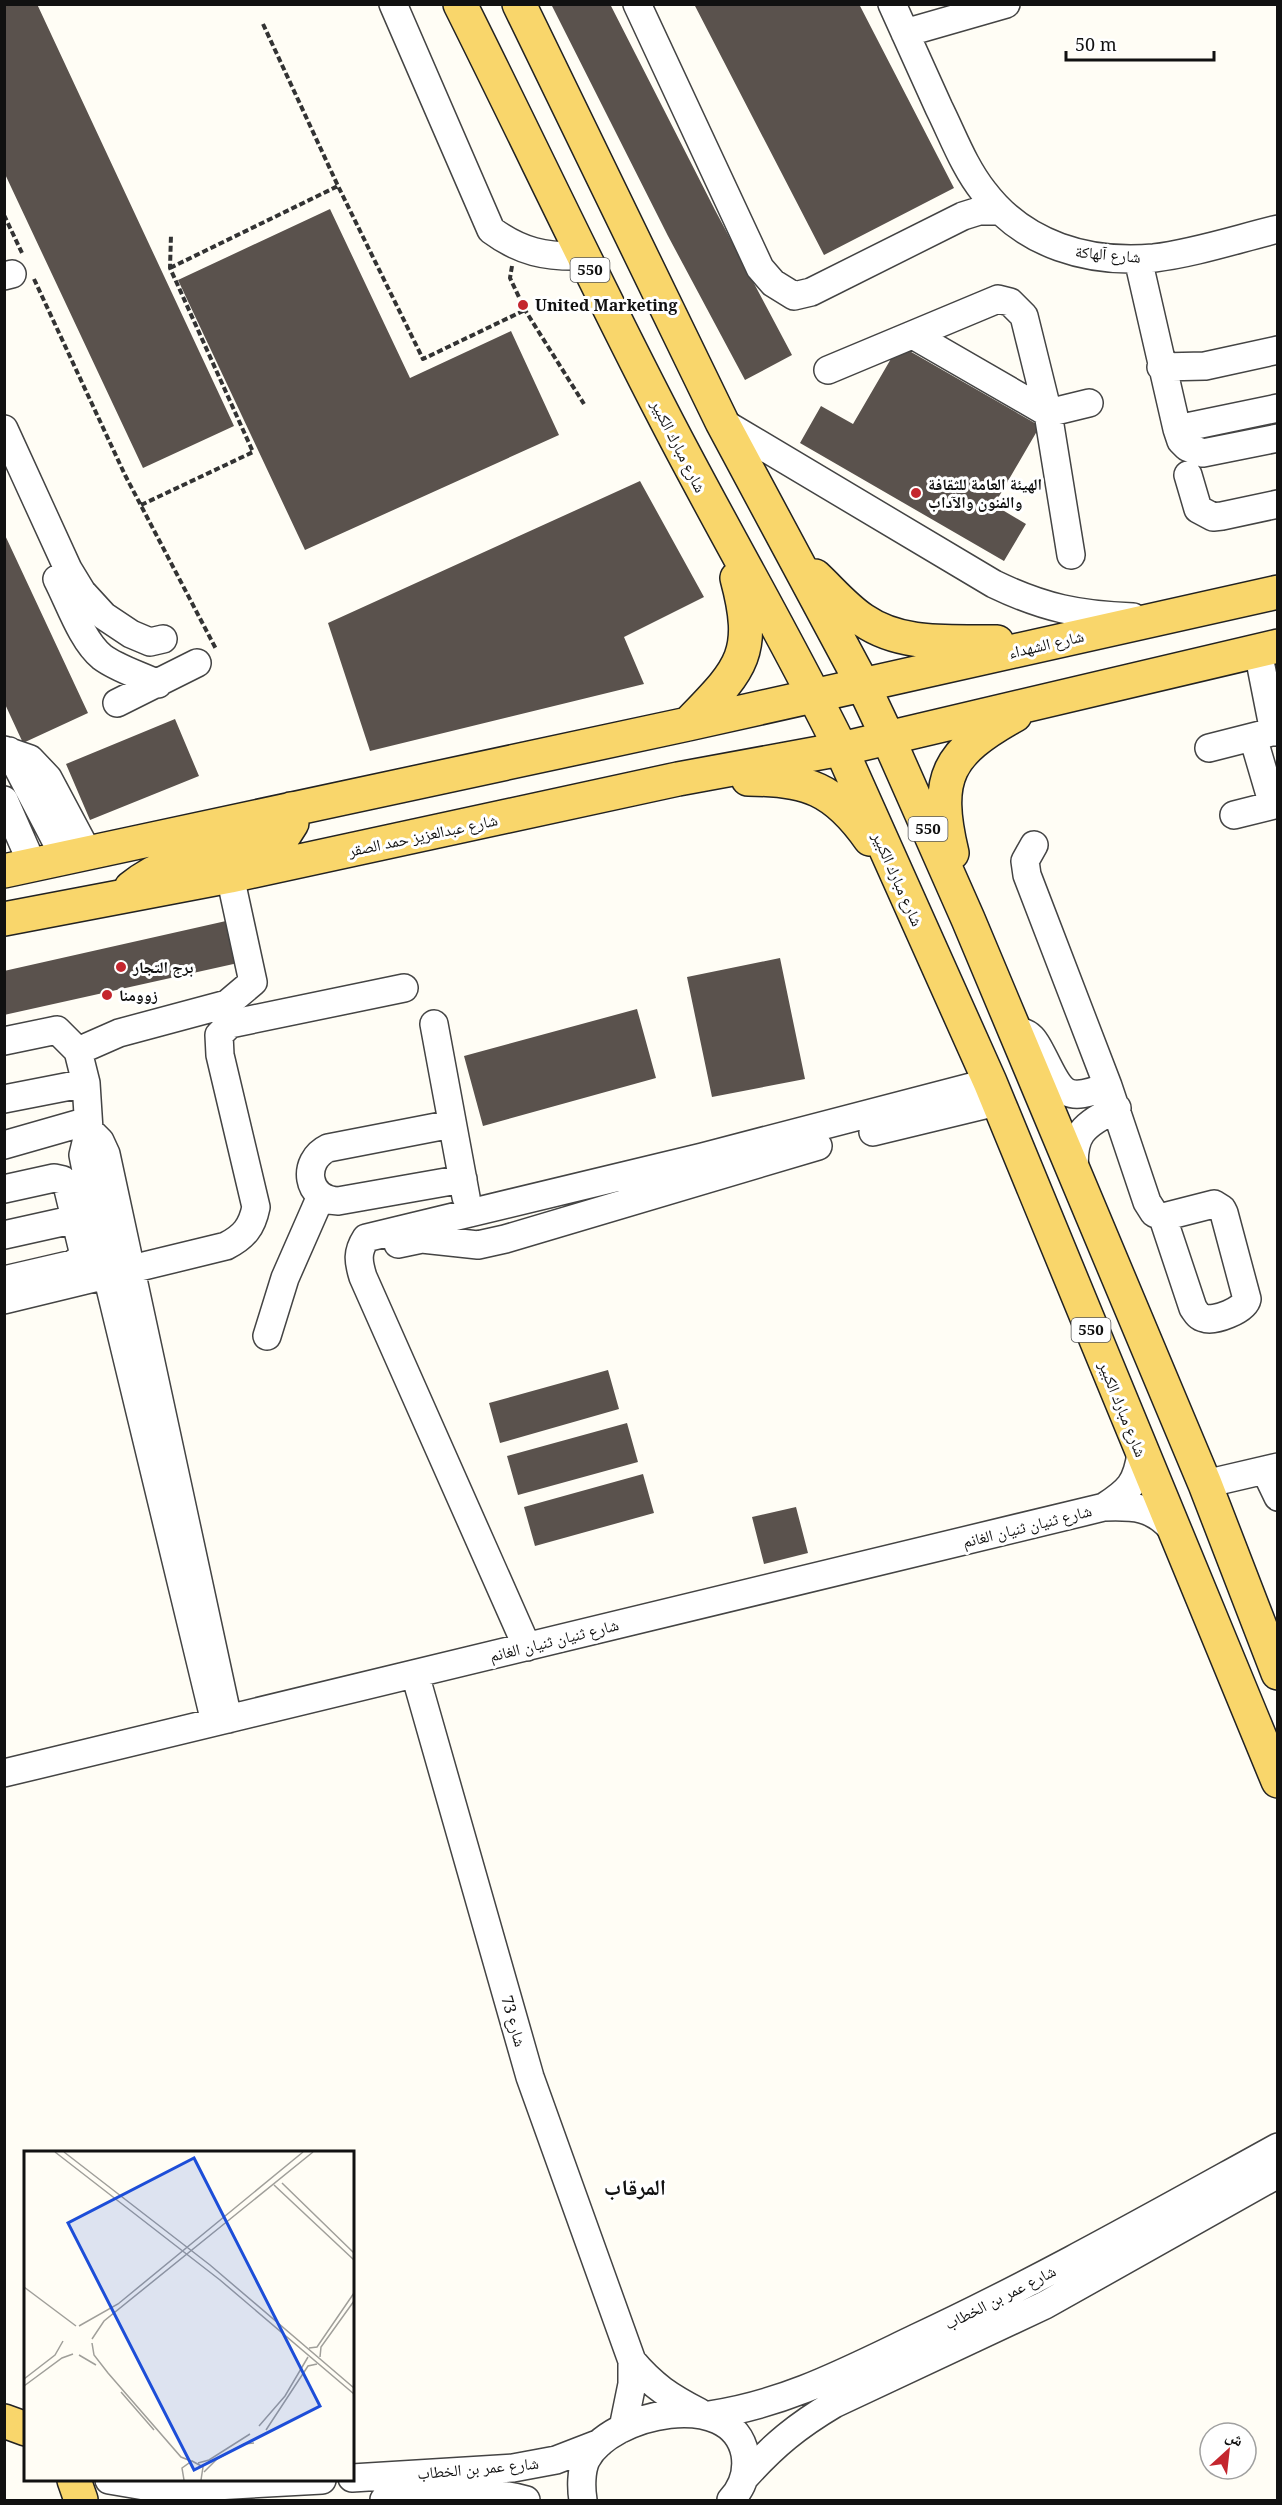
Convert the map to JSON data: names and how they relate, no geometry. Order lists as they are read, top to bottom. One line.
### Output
{"streets":{"main road":["550","شارع مبارك الكبير","شارع الشهداء","شارع عبدالعزيز حمد الصقر"],"street":["شارع آلهاكة","شارع ثنيان ثنيان الغانم","شارع 73","شارع عمر بن الخطاب"]},"crossings":[["550","شارع الشهداء"],["شارع مبارك الكبير","شارع الشهداء"],["شارع مبارك الكبير","شارع عبدالعزيز حمد الصقر"],["شارع ثنيان ثنيان الغانم","شارع 73"],["شارع 73","شارع عمر بن الخطاب"]],"districts":["المرقاب"],"places":["United Marketing","الهيئة العامة للثقافة والفنون والآداب","برج التجار","زوومنا"],"scale_bar":"50 m","north":"top right"}
